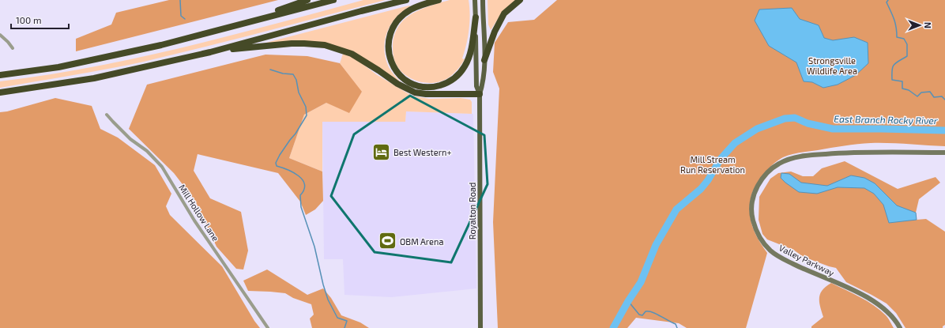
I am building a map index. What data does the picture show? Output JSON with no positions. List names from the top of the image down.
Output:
{
  "streets": {
    "main road": ["Royalton Road"],
    "street": ["Mill Hollow Lane", "Valley Parkway"]
  },
  "water": ["East Branch Rocky River"],
  "parks": ["Strongsville Wildlife Area", "Mill Stream Run Reservation"],
  "places": {
    "hotel": ["Best Western+"],
    "sports": ["OBM Arena"]
  },
  "scale_bar": "100 m",
  "north": "right"
}
